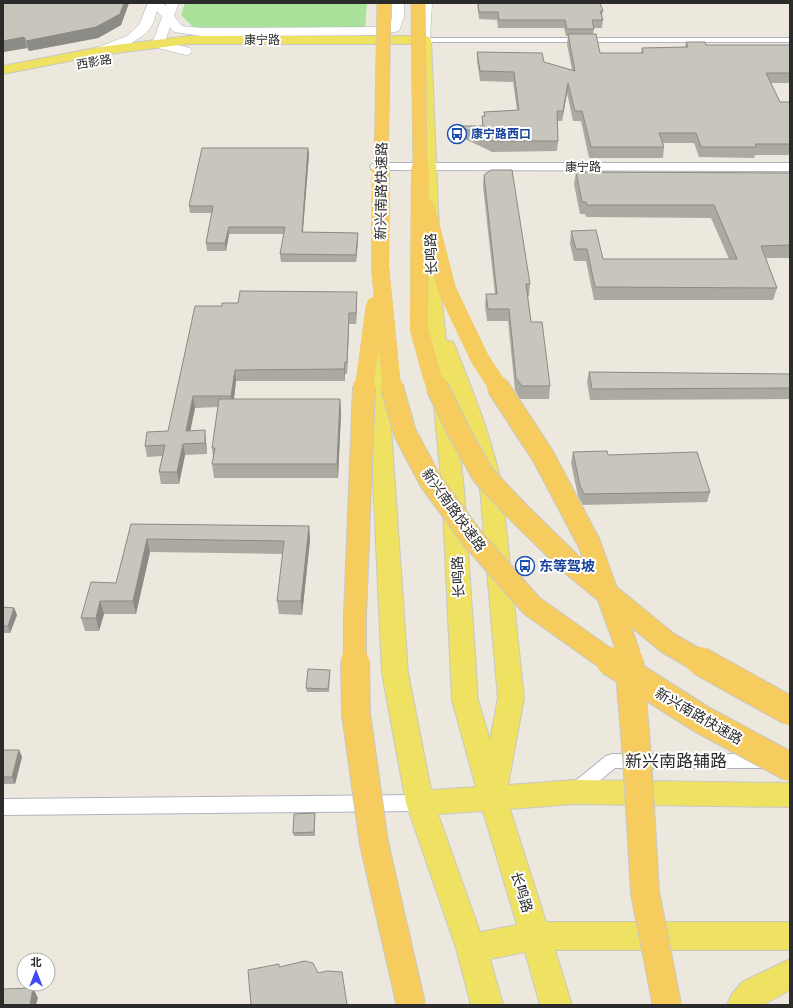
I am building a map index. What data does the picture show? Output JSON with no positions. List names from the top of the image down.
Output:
{
  "streets": {
    "highway": ["新兴南路快速路"],
    "main road": ["康宁路", "西影路", "长鸣路"],
    "street": ["新兴南路辅路"]
  },
  "crossings": [
    ["康宁路", "西影路"],
    ["康宁路", "长鸣路"]
  ],
  "places": {
    "bus stop": ["康宁路西口", "东等驾坡"]
  },
  "north": "top"
}
